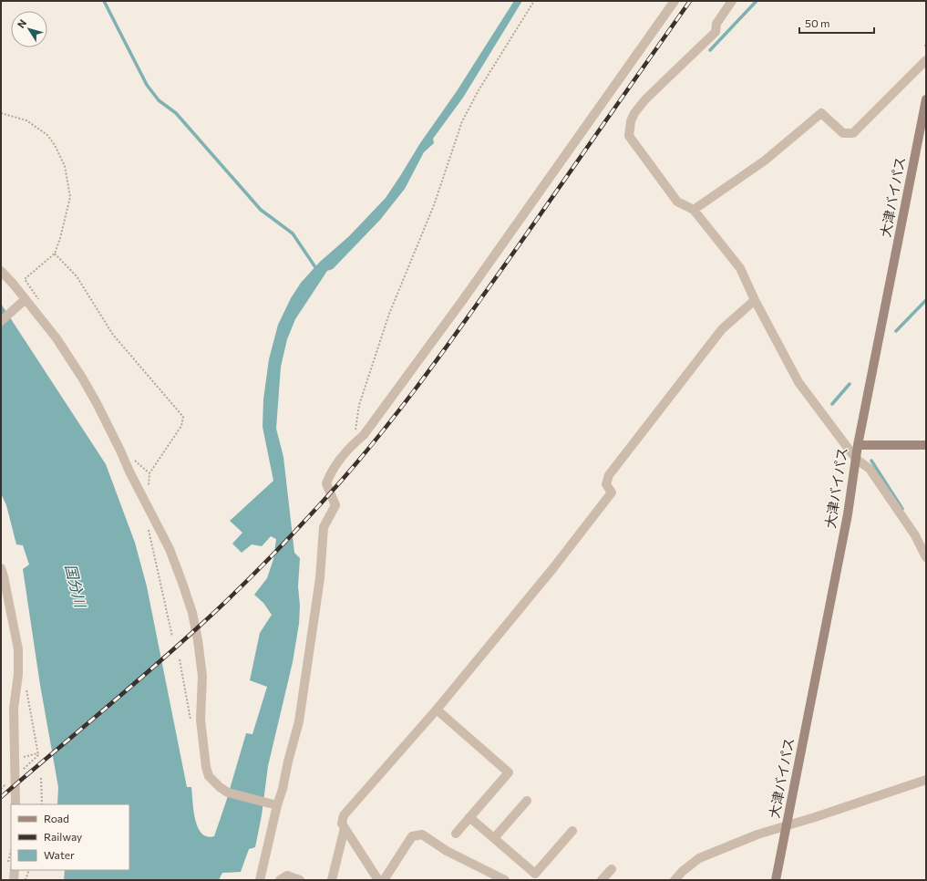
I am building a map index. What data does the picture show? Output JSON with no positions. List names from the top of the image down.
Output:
{
  "streets": {
    "main road": ["大津バイパス"]
  },
  "water": ["国分川"],
  "legend": ["Road", "Railway", "Water"],
  "scale_bar": "50 m",
  "north": "top left"
}
